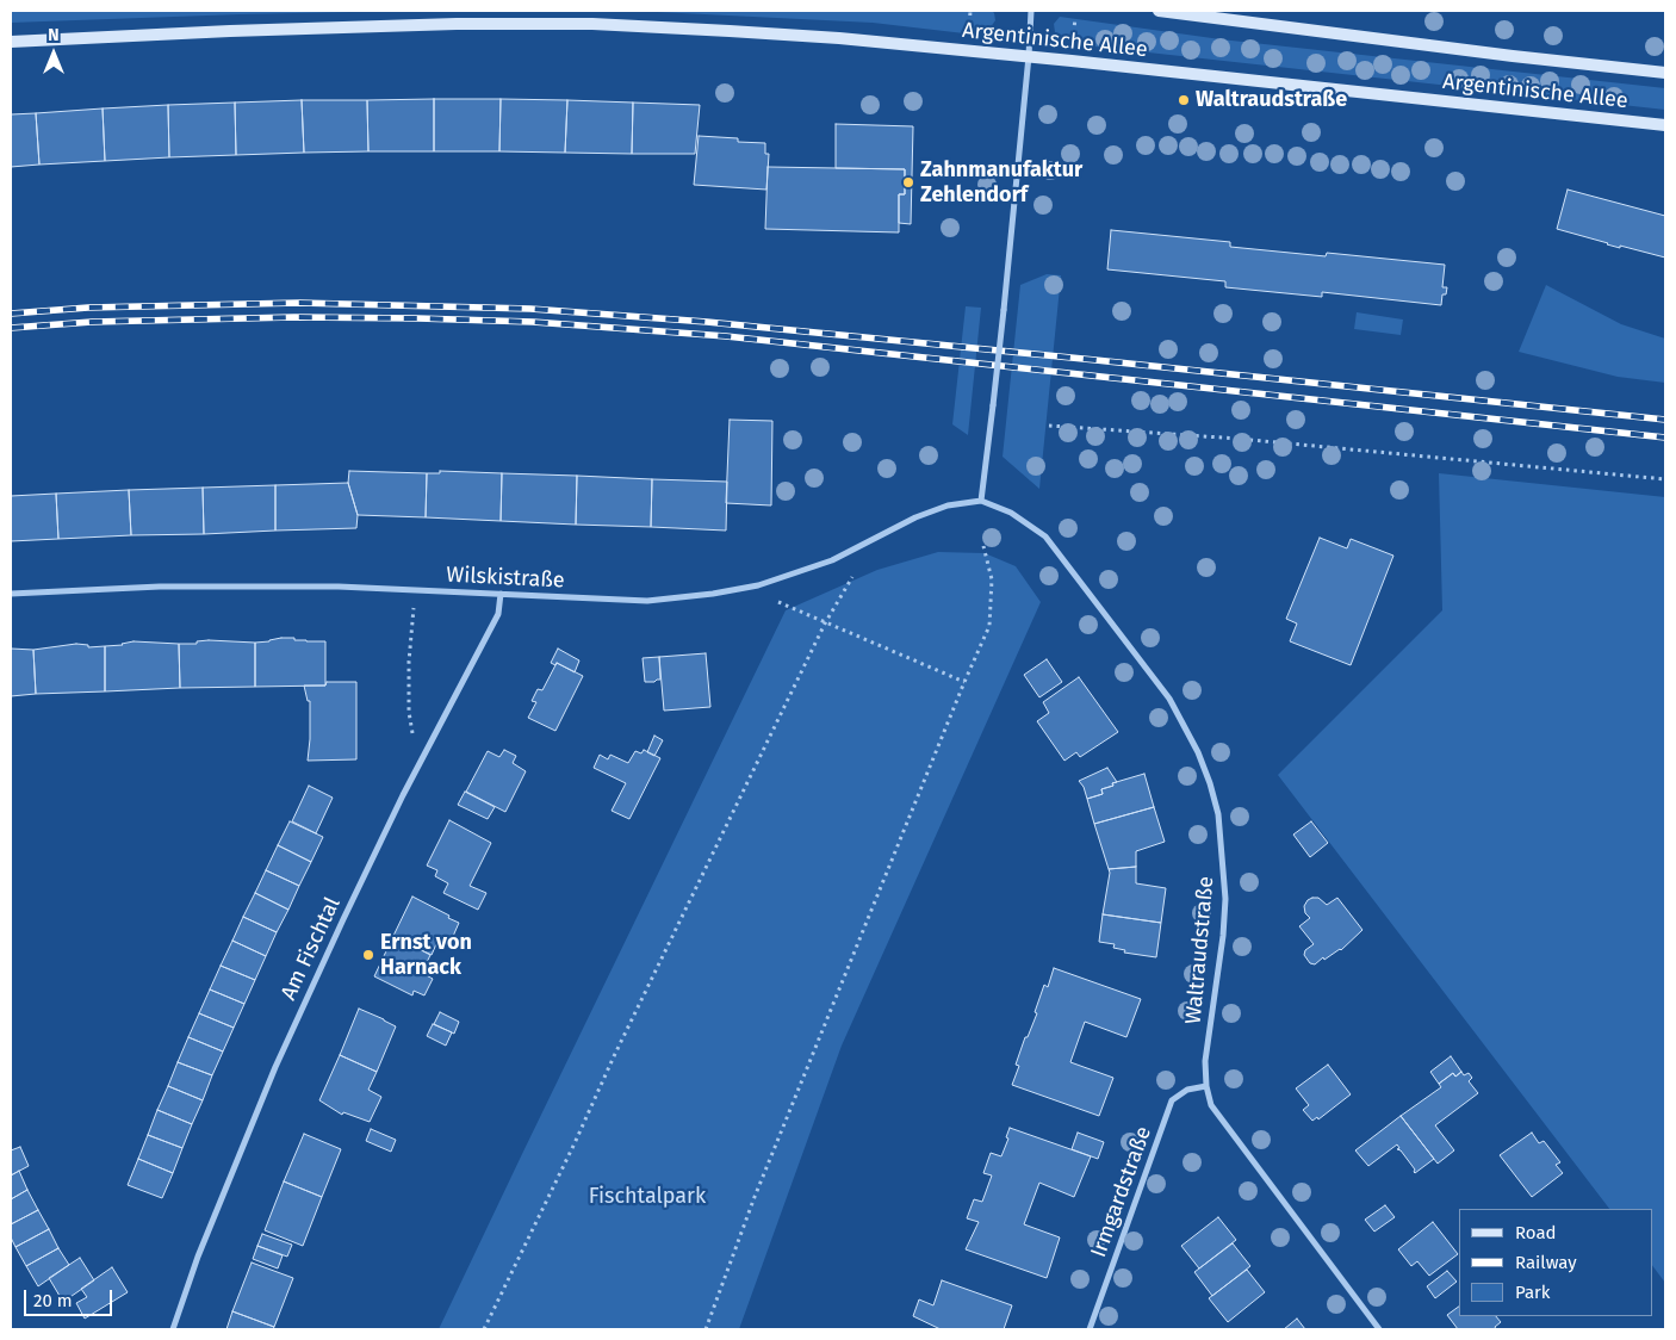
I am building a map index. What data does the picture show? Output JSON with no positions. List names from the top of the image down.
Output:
{
  "streets": {
    "main road": ["Argentinische Allee"],
    "street": [
      "Wilskistraße",
      "Am Fischtal",
      "Waltraudstraße",
      "Irmgardstraße"
    ]
  },
  "crossings": [
    ["Wilskistraße", "Am Fischtal"],
    ["Wilskistraße", "Waltraudstraße"],
    ["Waltraudstraße", "Irmgardstraße"]
  ],
  "parks": ["Fischtalpark"],
  "places": ["Waltraudstraße", "Zahnmanufaktur Zehlendorf", "Ernst von Harnack"],
  "legend": ["Road", "Railway", "Park"],
  "scale_bar": "20 m",
  "north": "top"
}
